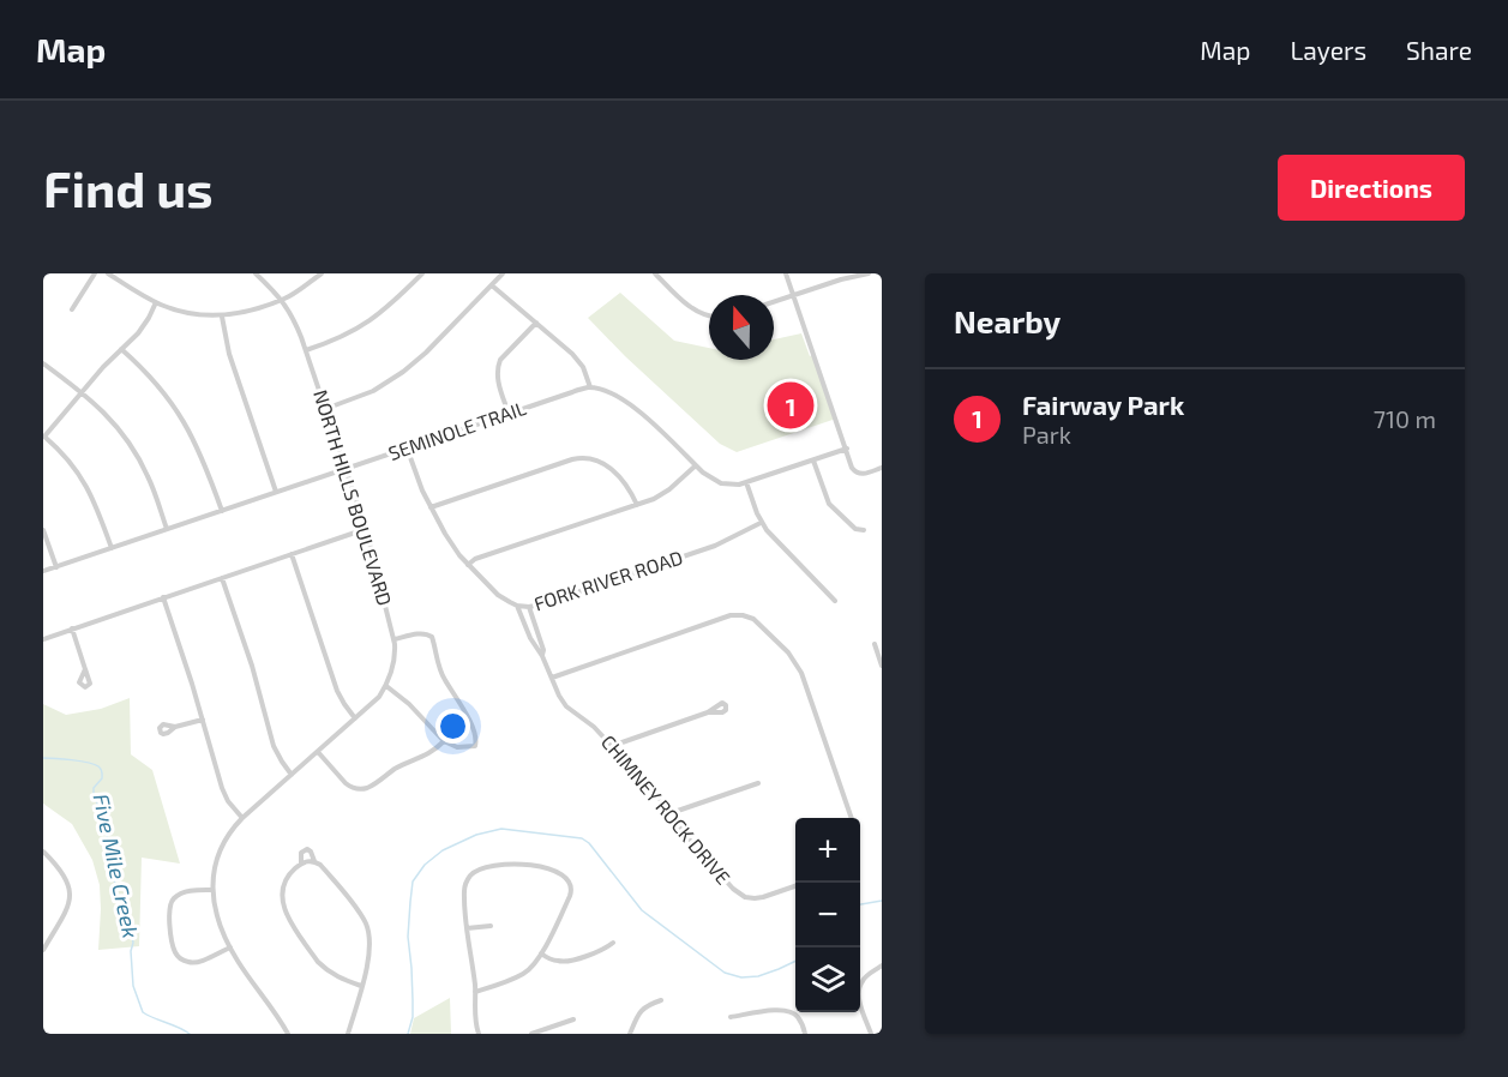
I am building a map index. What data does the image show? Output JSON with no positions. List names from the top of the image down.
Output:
{
  "streets": {
    "street": [
      "SEMINOLE TRAIL",
      "NORTH HILLS BOULEVARD",
      "FORK RIVER ROAD",
      "CHIMNEY ROCK DRIVE"
    ]
  },
  "crossings": [
    ["SEMINOLE TRAIL", "NORTH HILLS BOULEVARD"],
    ["SEMINOLE TRAIL", "FORK RIVER ROAD"],
    ["FORK RIVER ROAD", "CHIMNEY ROCK DRIVE"]
  ],
  "water": ["Five Mile Creek"],
  "north": "top",
  "page": {
    "header": "Map",
    "nav": ["Map", "Layers", "Share"],
    "buttons": "Directions",
    "title": "Find us",
    "heading": "Nearby",
    "list": [
      {
        "mark": "1",
        "name": "Fairway Park",
        "note": "Park",
        "value": "710 m"
      }
    ],
    "pins": "1",
    "map_buttons": ["+", "−"]
  }
}
